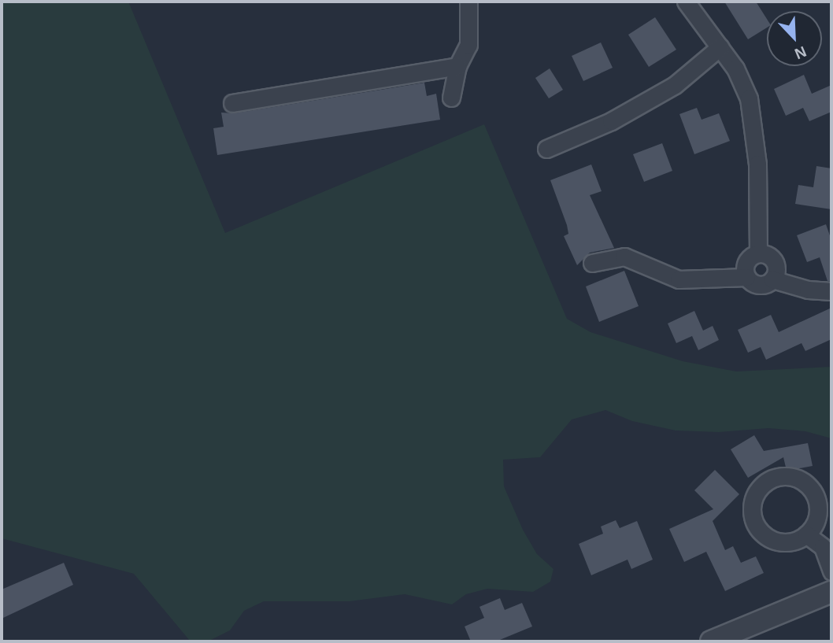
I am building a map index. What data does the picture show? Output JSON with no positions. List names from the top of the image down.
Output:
{
  "north": "bottom right"
}
